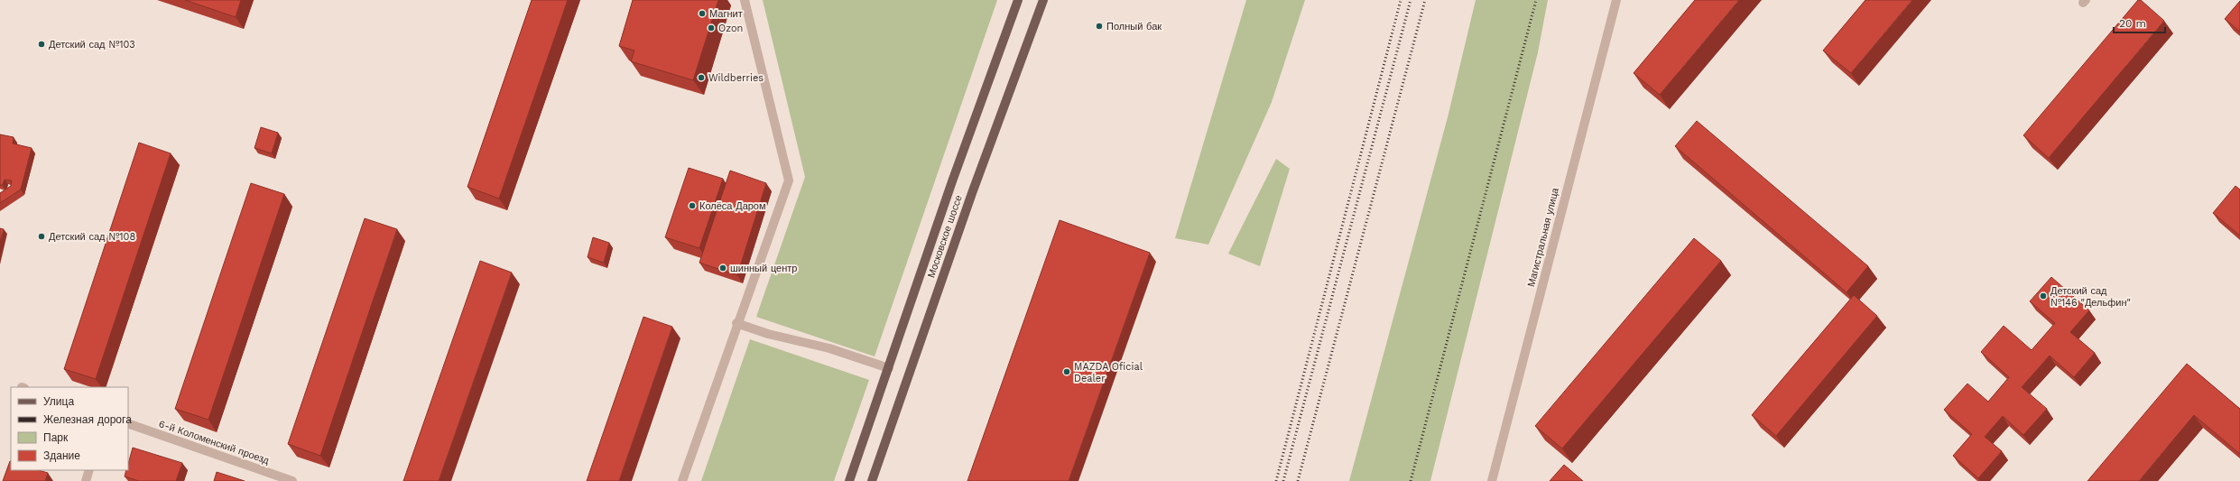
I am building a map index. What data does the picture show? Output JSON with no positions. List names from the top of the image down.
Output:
{
  "streets": {
    "main road": ["Московское шоссе"],
    "street": ["Магистральная улица", "6-й Коломенский проезд"]
  },
  "places": [
    "Магнит",
    "Полный бак",
    "Ozon",
    "Детский сад №103",
    "Wildberries",
    "Колёса Даром",
    "Детский сад №108",
    "шинный центр",
    "Детский сад №146 \"Дельфин\"",
    "MAZDA Oficial Dealer"
  ],
  "legend": [
    "Улица",
    "Железная дорога",
    "Парк",
    "Здание"
  ],
  "scale_bar": "20 m"
}
